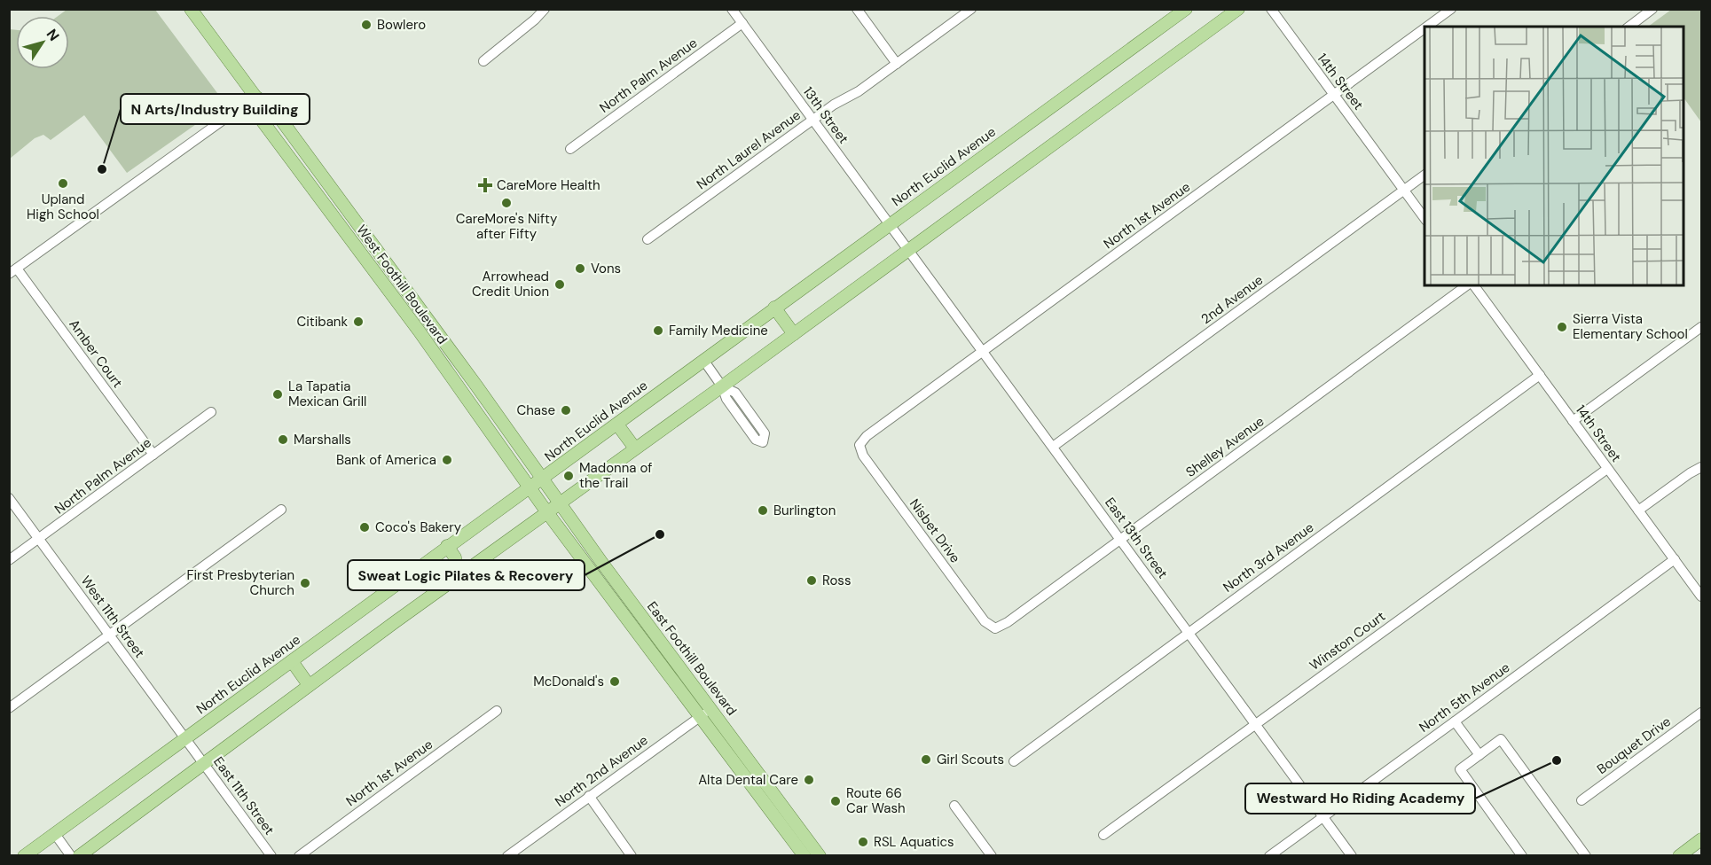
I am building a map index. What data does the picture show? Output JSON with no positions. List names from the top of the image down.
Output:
{
  "streets": {
    "main road": ["North Euclid Avenue", "West Foothill Boulevard", "East Foothill Boulevard"],
    "street": [
      "North Palm Avenue",
      "14th Street",
      "13th Street",
      "North Laurel Avenue",
      "North 1st Avenue",
      "2nd Avenue",
      "Amber Court",
      "Shelley Avenue",
      "Nisbet Drive",
      "East 13th Street",
      "North 3rd Avenue",
      "West 11th Street",
      "Winston Court",
      "North 5th Avenue",
      "Bouquet Drive",
      "North 2nd Avenue",
      "East 11th Street"
    ]
  },
  "crossings": [
    ["North Palm Avenue", "13th Street"],
    ["North Palm Avenue", "Amber Court"],
    ["North Palm Avenue", "West 11th Street"],
    ["14th Street", "North 1st Avenue"],
    ["14th Street", "2nd Avenue"],
    ["14th Street", "North 3rd Avenue"],
    ["14th Street", "Winston Court"],
    ["14th Street", "North 5th Avenue"],
    ["13th Street", "North Laurel Avenue"],
    ["13th Street", "North Euclid Avenue"],
    ["13th Street", "East 13th Street"],
    ["North Euclid Avenue", "West Foothill Boulevard"],
    ["North Euclid Avenue", "West 11th Street"],
    ["North Euclid Avenue", "East Foothill Boulevard"],
    ["North 1st Avenue", "Nisbet Drive"],
    ["North 1st Avenue", "East 13th Street"],
    ["West Foothill Boulevard", "East Foothill Boulevard"],
    ["2nd Avenue", "East 13th Street"],
    ["Shelley Avenue", "Nisbet Drive"],
    ["Shelley Avenue", "East 13th Street"],
    ["East 13th Street", "North 3rd Avenue"],
    ["East 13th Street", "Winston Court"],
    ["East 13th Street", "North 5th Avenue"],
    ["West 11th Street", "East 11th Street"],
    ["East Foothill Boulevard", "North 2nd Avenue"]
  ],
  "places": {
    "other": [
      "Bowlero",
      "N Arts/Industry Building",
      "Upland High School",
      "CareMore's Nifty after Fifty",
      "Vons",
      "Arrowhead Credit Union",
      "Citibank",
      "Sierra Vista Elementary School",
      "Family Medicine",
      "La Tapatia Mexican Grill",
      "Chase",
      "Marshalls",
      "Bank of America",
      "Madonna of the Trail",
      "Burlington",
      "Coco's Bakery",
      "Sweat Logic Pilates & Recovery",
      "Ross",
      "First Presbyterian Church",
      "McDonald's",
      "Girl Scouts",
      "Westward Ho Riding Academy",
      "Alta Dental Care",
      "Route 66 Car Wash",
      "RSL Aquatics"
    ],
    "health": ["CareMore Health"]
  },
  "north": "top right"
}
